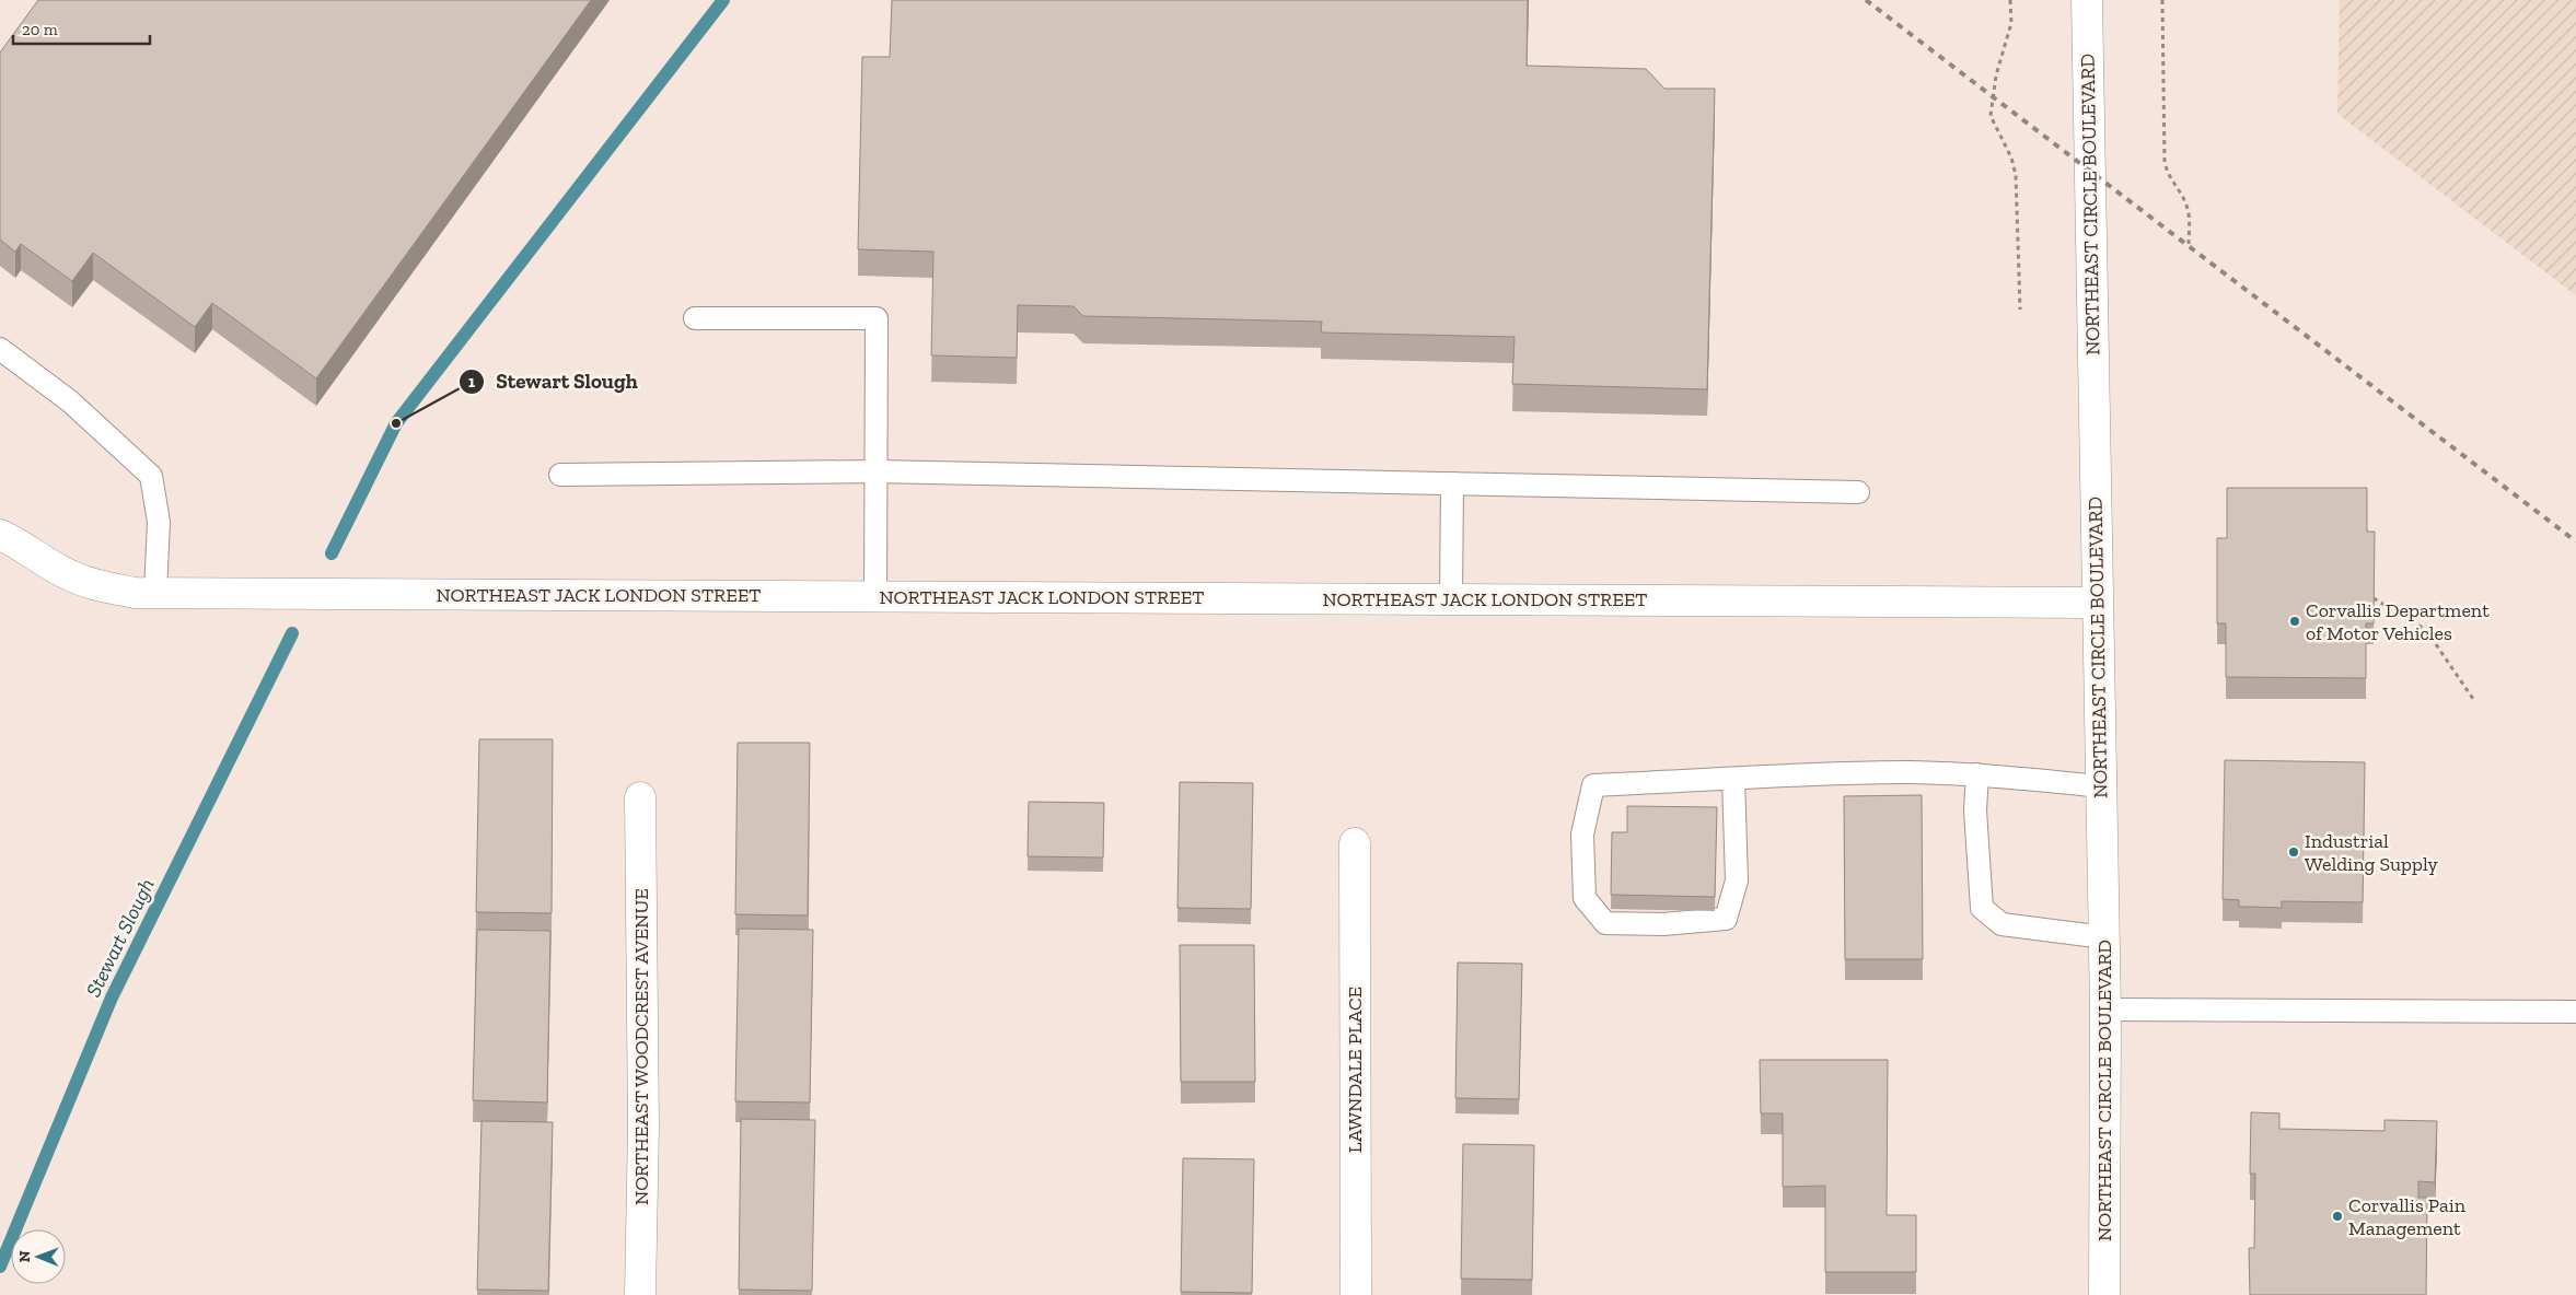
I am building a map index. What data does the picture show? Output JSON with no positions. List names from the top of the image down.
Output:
{
  "streets": {
    "street": [
      "NORTHEAST CIRCLE BOULEVARD",
      "NORTHEAST JACK LONDON STREET",
      "NORTHEAST WOODCREST AVENUE",
      "LAWNDALE PLACE"
    ]
  },
  "crossings": [
    ["NORTHEAST CIRCLE BOULEVARD", "NORTHEAST JACK LONDON STREET"]
  ],
  "water": ["Stewart Slough"],
  "places": [
    "Stewart Slough",
    "Corvallis Department of Motor Vehicles",
    "Industrial Welding Supply",
    "Corvallis Pain Management"
  ],
  "scale_bar": "20 m",
  "north": "left"
}
